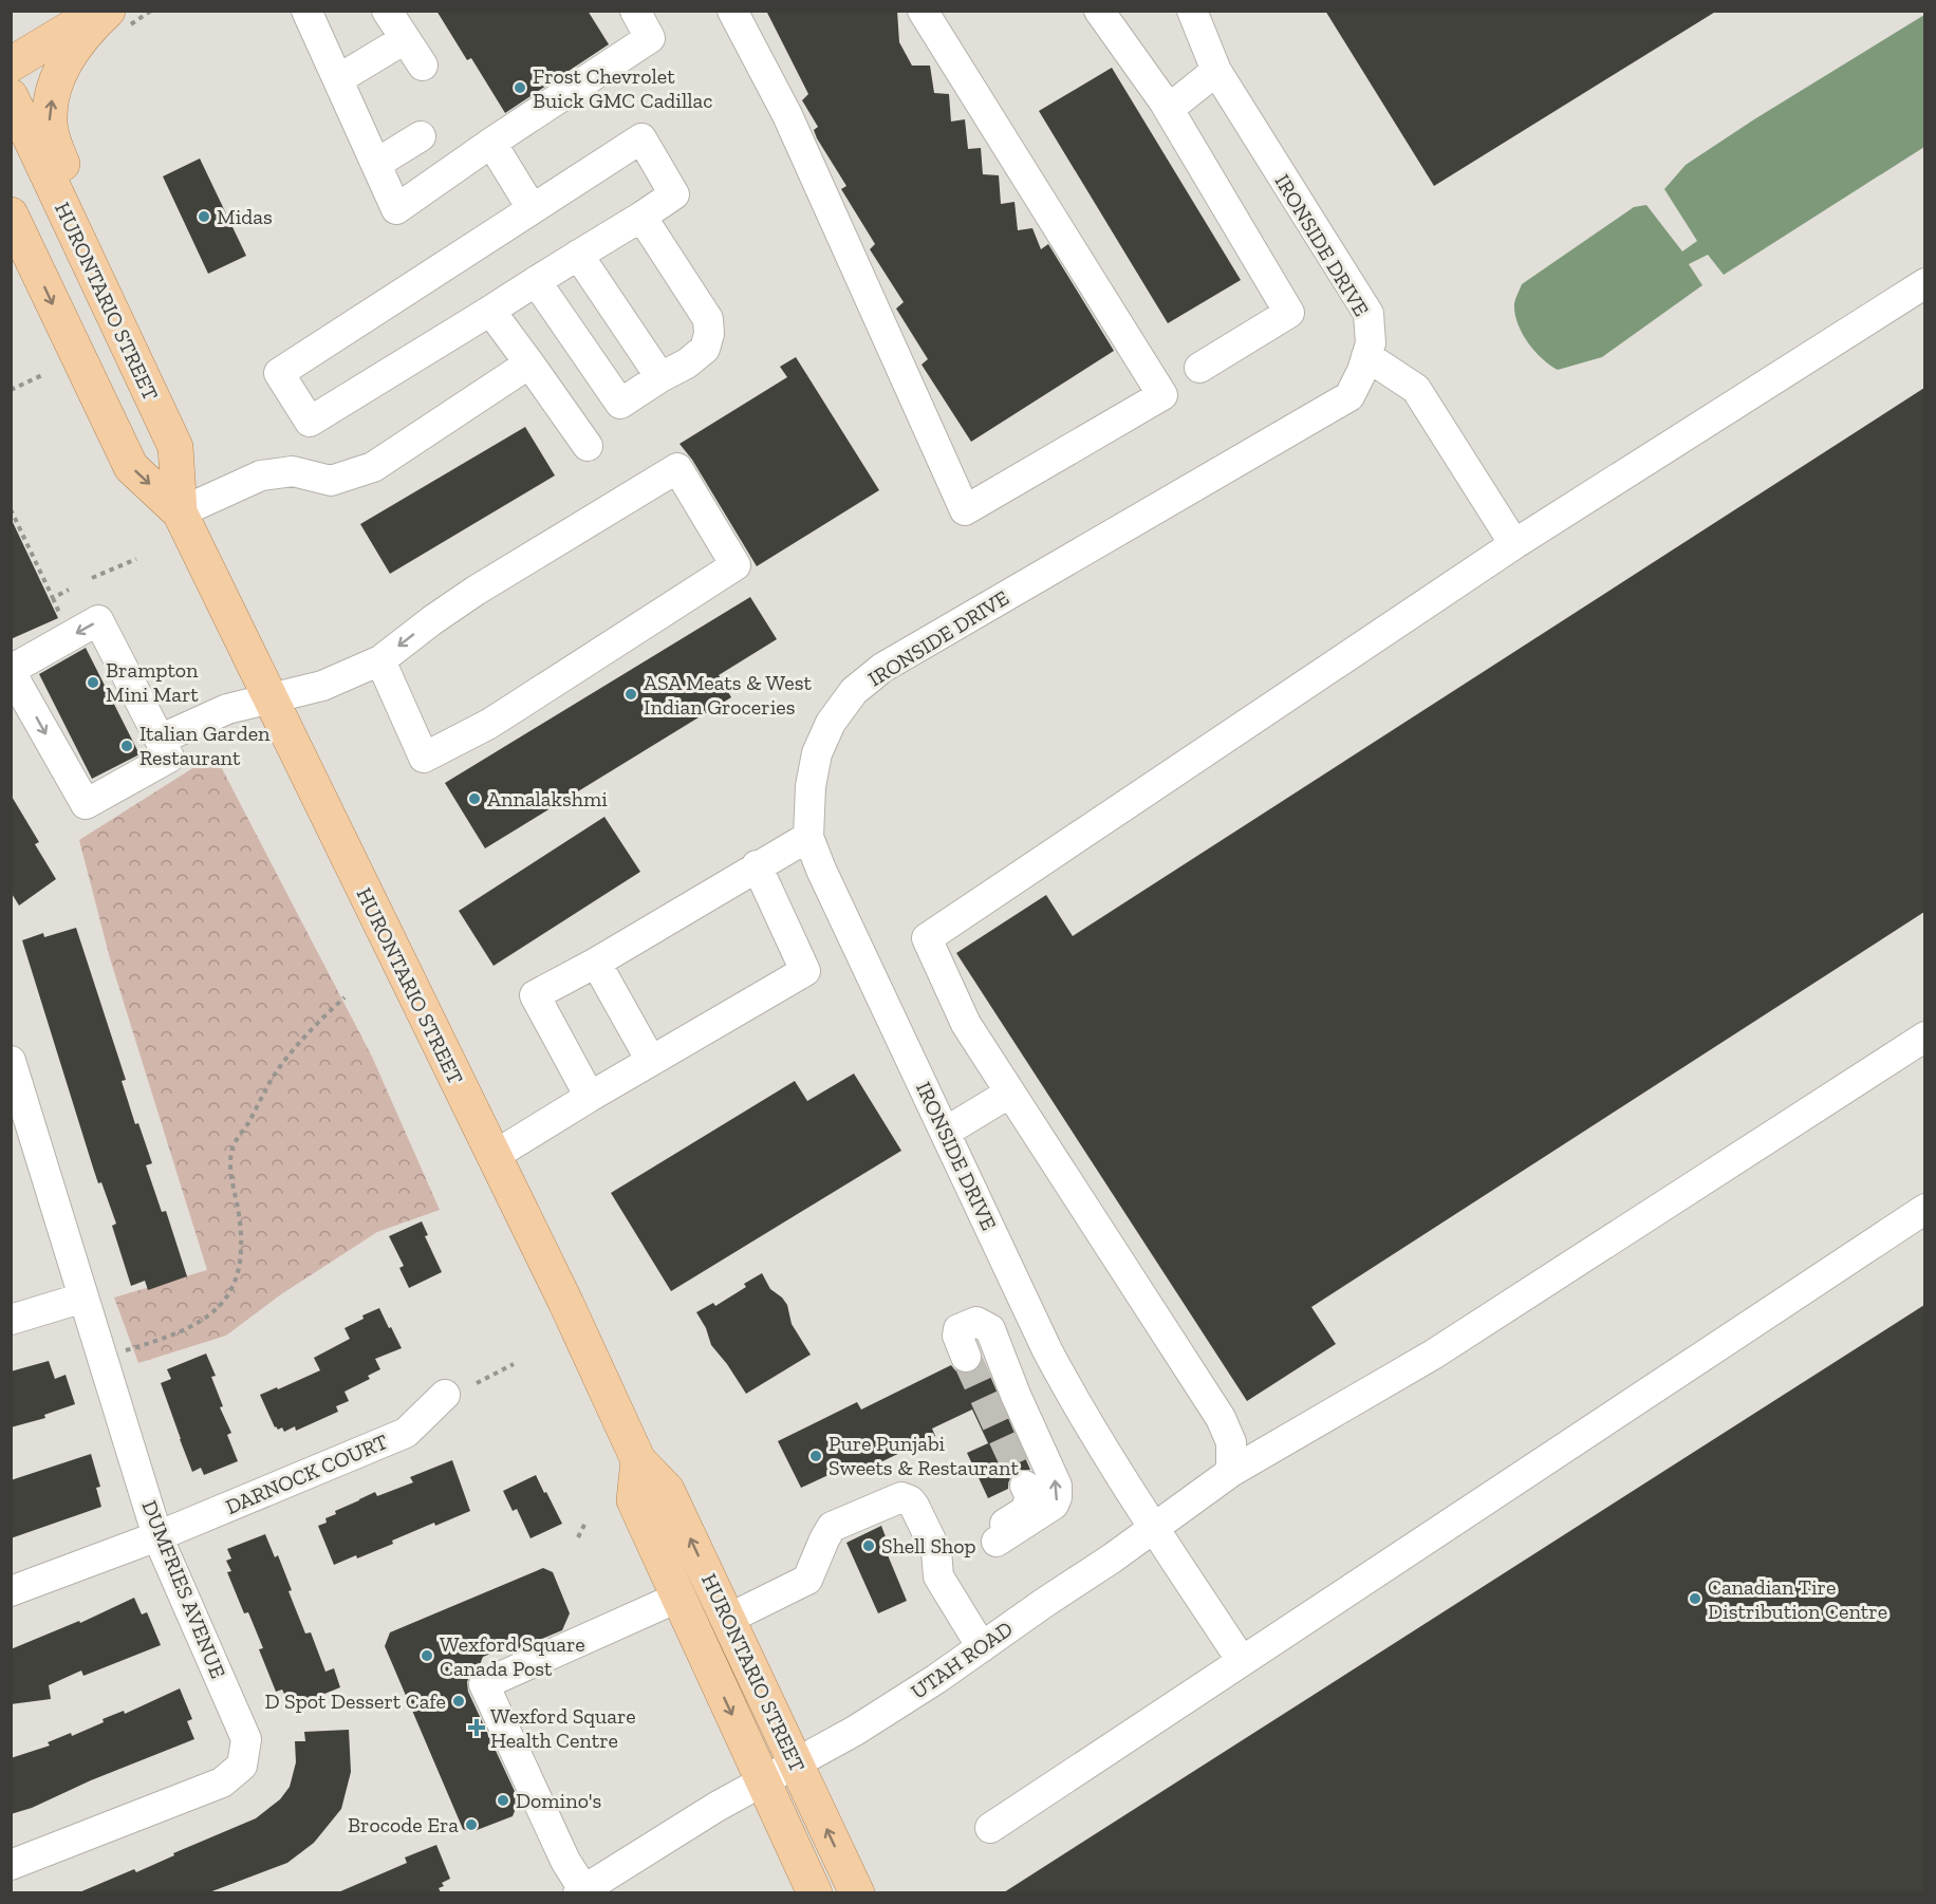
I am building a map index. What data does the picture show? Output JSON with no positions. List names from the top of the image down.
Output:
{
  "streets": {
    "main road": ["HURONTARIO STREET"],
    "street": [
      "IRONSIDE DRIVE",
      "DARNOCK COURT",
      "DUMFRIES AVENUE",
      "UTAH ROAD"
    ]
  },
  "crossings": [
    ["IRONSIDE DRIVE", "UTAH ROAD"],
    ["HURONTARIO STREET", "UTAH ROAD"],
    ["DARNOCK COURT", "DUMFRIES AVENUE"]
  ],
  "places": {
    "other": [
      "Frost Chevrolet Buick GMC Cadillac",
      "Midas",
      "Brampton Mini Mart",
      "ASA Meats & West Indian Groceries",
      "Italian Garden Restaurant",
      "Annalakshmi",
      "Pure Punjabi Sweets & Restaurant",
      "Shell Shop",
      "Canadian Tire Distribution Centre",
      "Wexford Square Canada Post",
      "D Spot Dessert Cafe",
      "Domino's",
      "Brocode Era"
    ],
    "health": ["Wexford Square Health Centre"]
  }
}
